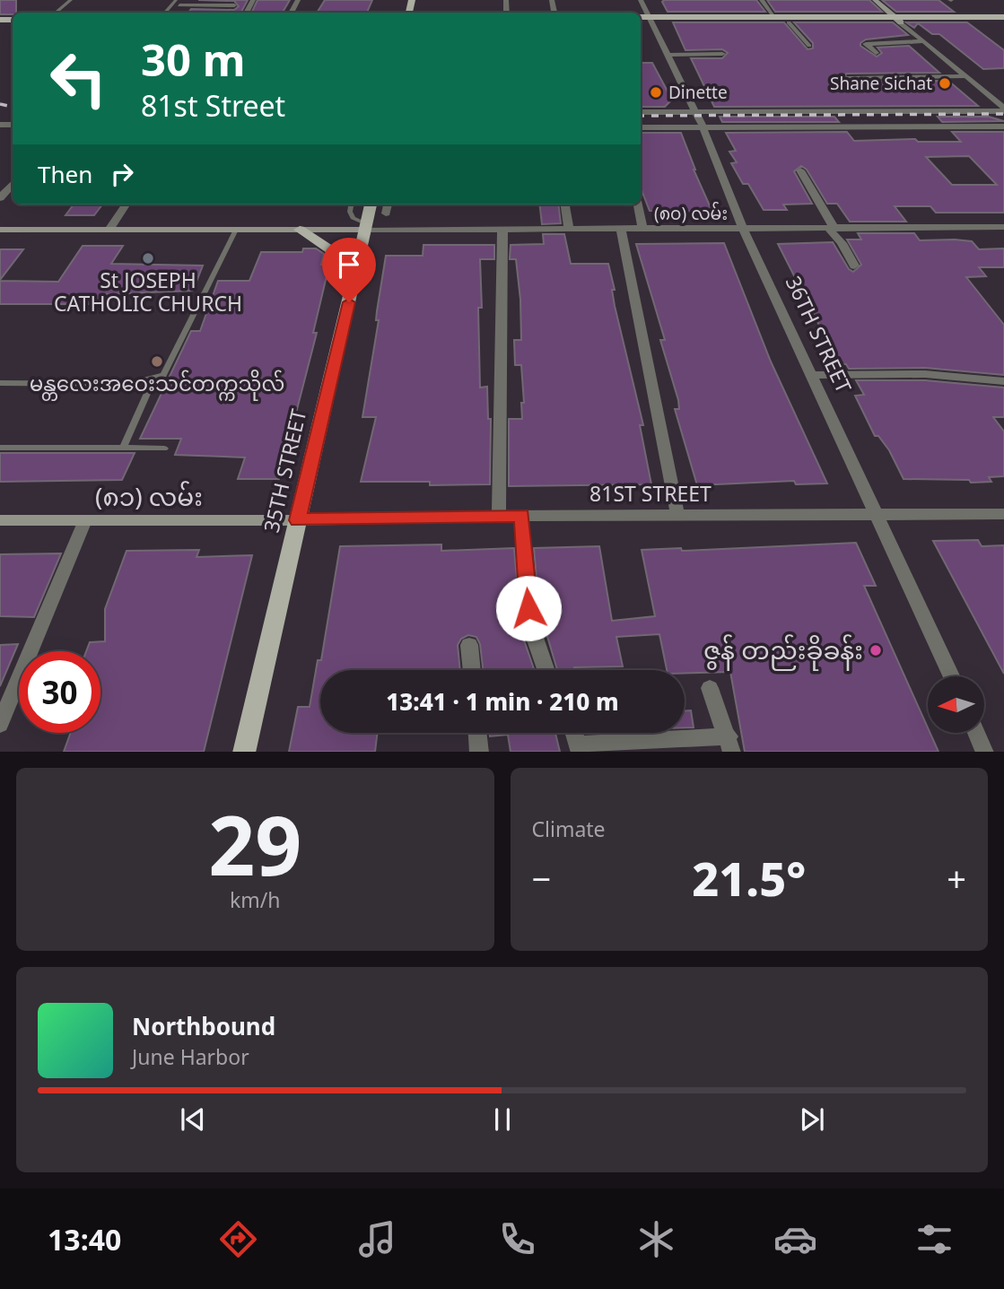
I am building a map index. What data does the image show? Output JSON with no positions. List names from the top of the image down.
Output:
{
  "streets": {
    "main road": ["(၈၀) လမ်း", "35TH STREET", "(၈၁) လမ်း"],
    "street": ["36TH STREET", "81ST STREET"]
  },
  "crossings": [
    ["(၈၀) လမ်း", "36TH STREET"],
    ["(၈၀) လမ်း", "35TH STREET"],
    ["36TH STREET", "81ST STREET"],
    ["35TH STREET", "81ST STREET"],
    ["35TH STREET", "(၈၁) လမ်း"],
    ["81ST STREET", "(၈၁) လမ်း"]
  ],
  "places": [
    "Shane Sichat",
    "Dinette",
    "St JOSEPH CATHOLIC CHURCH",
    "မန္တလေးအဝေးသင်တက္ကသိုလ်",
    "ဇွန် တည်းခိုခန်း"
  ],
  "north": "left",
  "page": {
    "turn": ["30 m", "81st Street"],
    "then": "Then",
    "limit": "30",
    "trip": "13:41 · 1 min · 210 m",
    "tile": [
      ["29", "km/h"],
      "Climate"
    ],
    "heat": ["−", "21.5°", "+"],
    "song": ["Northbound", "June Harbor"],
    "tabs": "13:40"
  }
}
